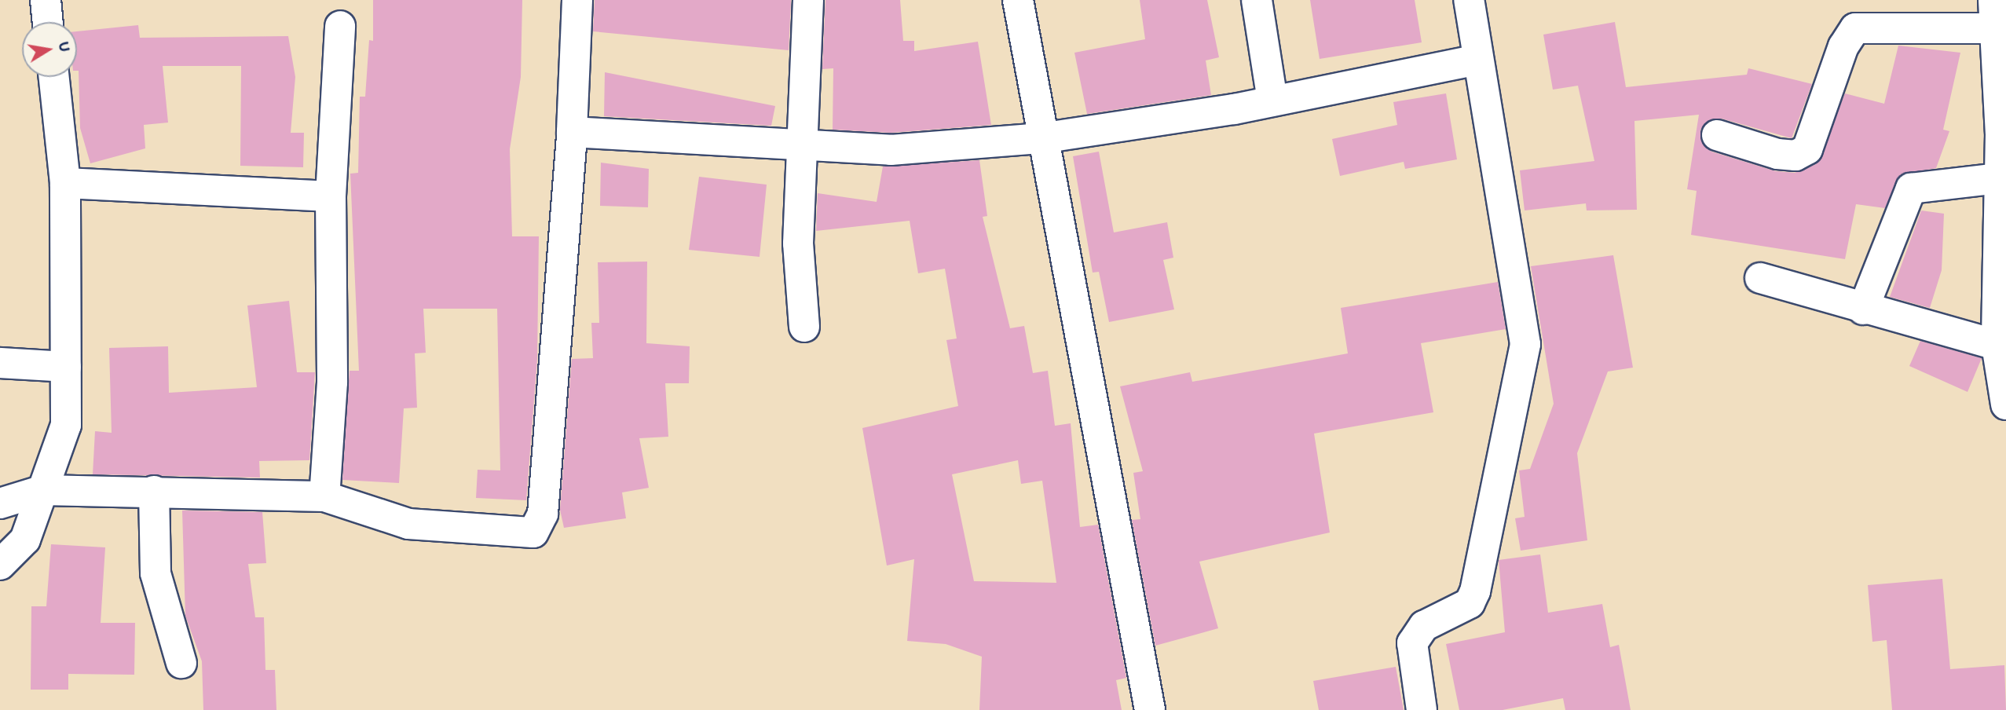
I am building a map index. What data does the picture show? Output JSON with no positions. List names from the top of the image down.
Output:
{
  "north": "right"
}
